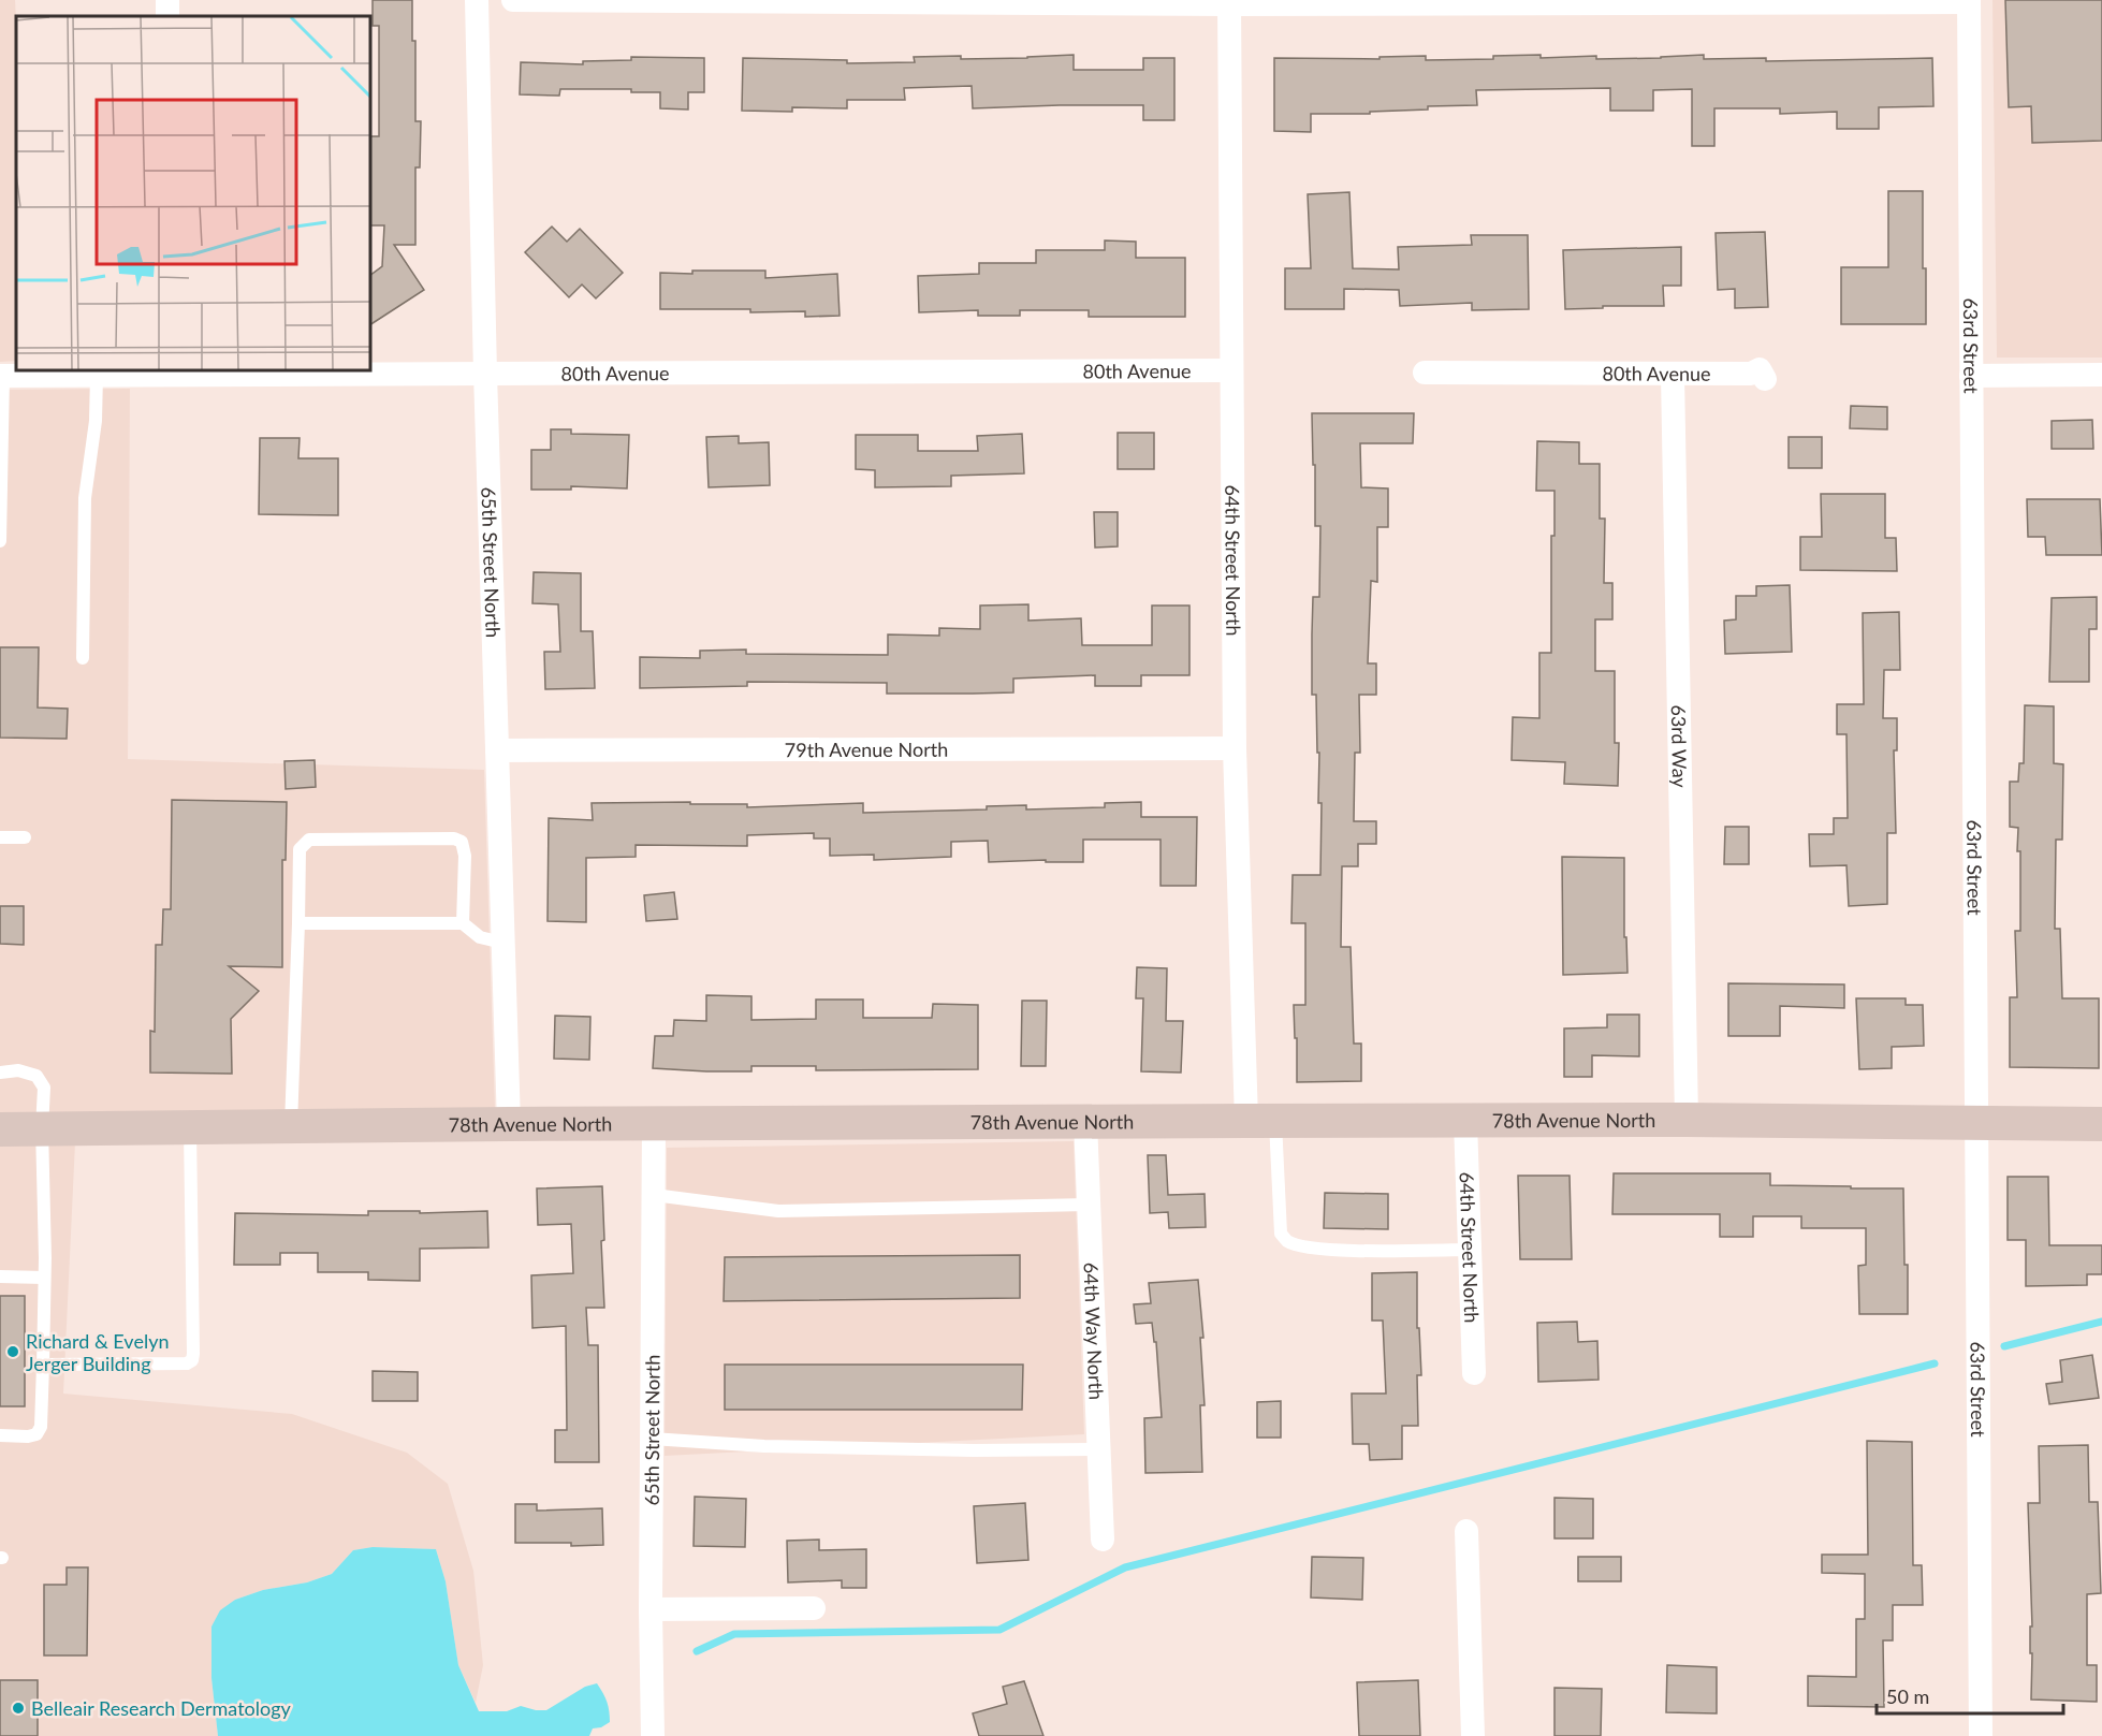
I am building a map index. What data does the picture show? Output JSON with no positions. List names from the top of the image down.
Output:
{
  "streets": {
    "street": [
      "63rd Street",
      "80th Avenue",
      "64th Street North",
      "65th Street North",
      "63rd Way",
      "79th Avenue North",
      "78th Avenue North",
      "64th Way North"
    ]
  },
  "crossings": [
    ["63rd Street", "78th Avenue North"],
    ["80th Avenue", "64th Street North"],
    ["80th Avenue", "65th Street North"],
    ["80th Avenue", "63rd Way"],
    ["64th Street North", "79th Avenue North"],
    ["64th Street North", "78th Avenue North"],
    ["65th Street North", "79th Avenue North"],
    ["65th Street North", "78th Avenue North"],
    ["63rd Way", "78th Avenue North"],
    ["78th Avenue North", "64th Way North"]
  ],
  "places": ["Richard & Evelyn Jerger Building", "Belleair Research Dermatology"],
  "scale_bar": "50 m"
}
